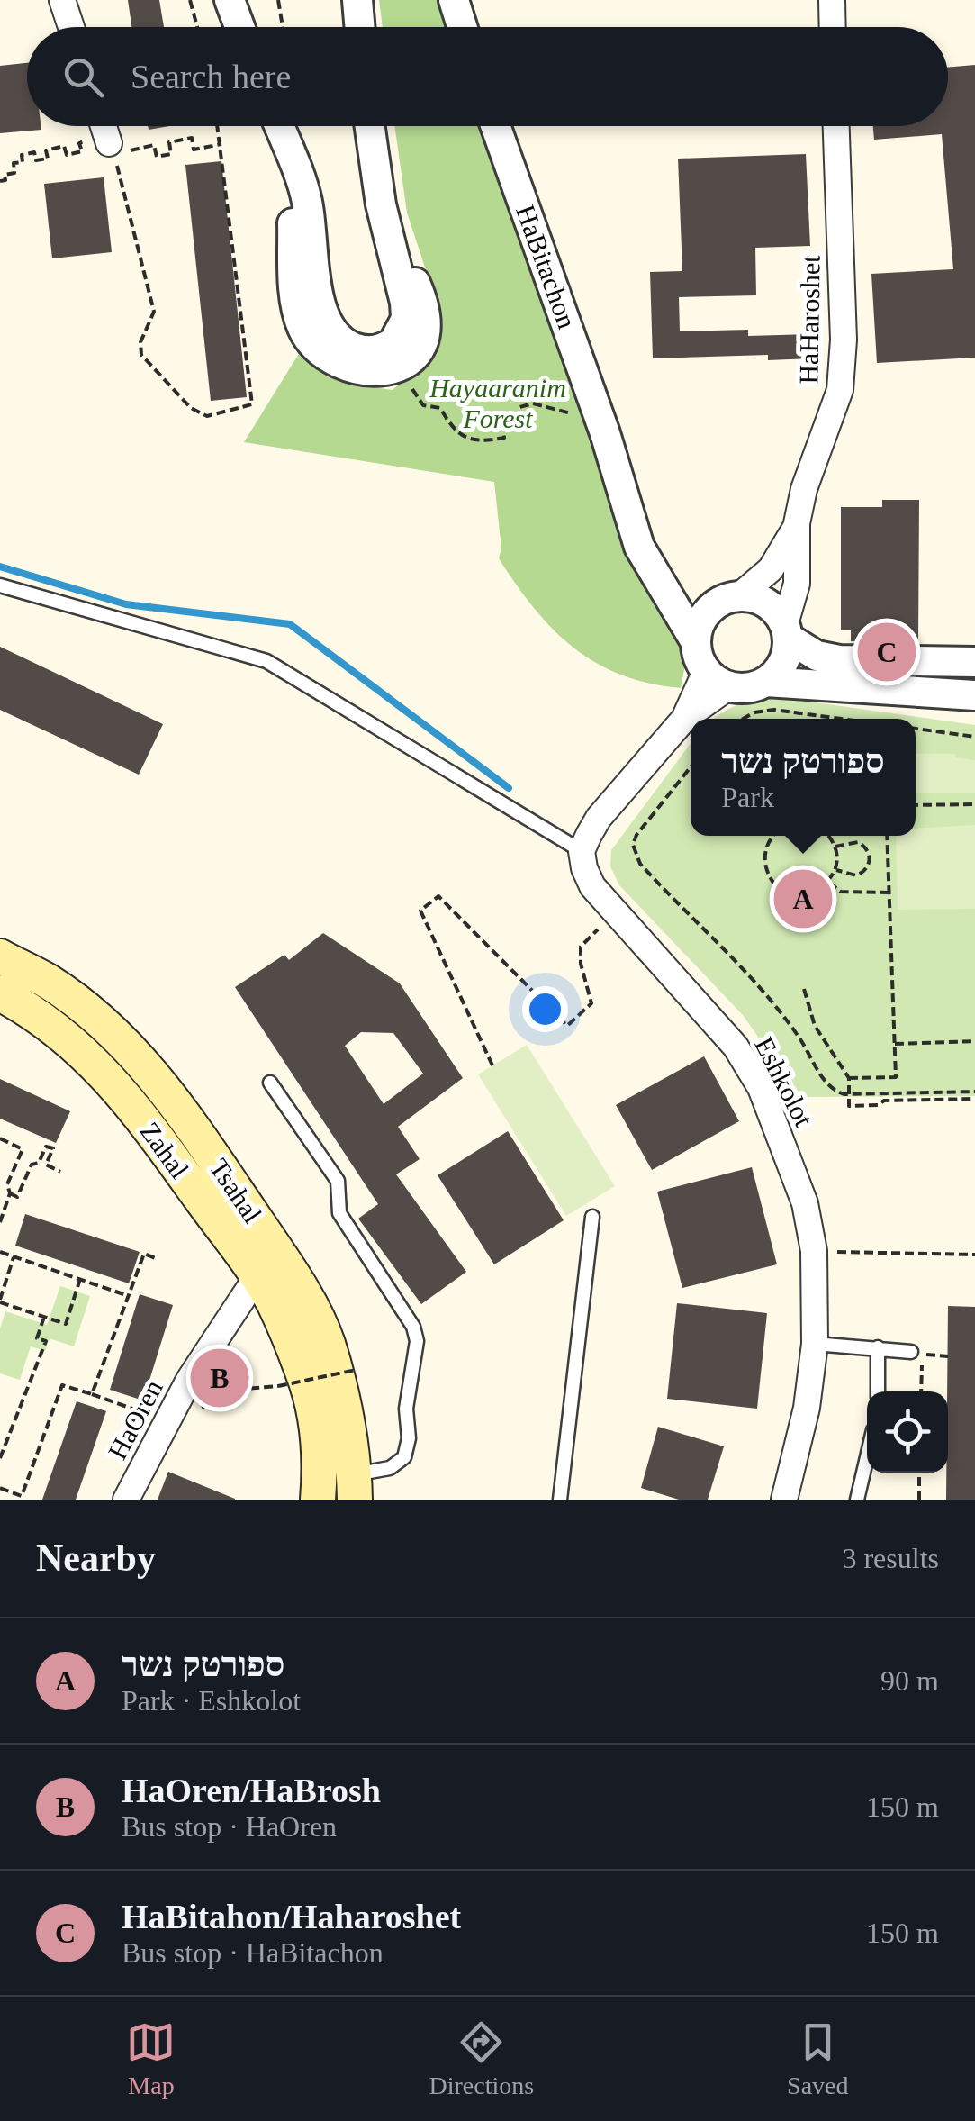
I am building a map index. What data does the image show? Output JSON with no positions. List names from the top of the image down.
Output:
{
  "streets": {
    "main road": ["Zahal", "Tsahal"],
    "street": [
      "HaBitachon",
      "HaHaroshet",
      "Eshkolot",
      "HaOren"
    ]
  },
  "crossings": [
    ["HaBitachon", "HaHaroshet"],
    ["Zahal", "HaOren"]
  ],
  "parks": ["Hayaaranim Forest"],
  "page": {
    "search": "Search here",
    "pins": ["C", "A", "B"],
    "popup": ["ספורטק נשר", "Park"],
    "heading": ["Nearby", "3 results"],
    "list": [
      {
        "mark": "A",
        "name": "ספורטק נשר",
        "note": "Park · Eshkolot",
        "value": "90 m"
      },
      {
        "mark": "B",
        "name": "HaOren/HaBrosh",
        "note": "Bus stop · HaOren",
        "value": "150 m"
      },
      {
        "mark": "C",
        "name": "HaBitahon/Haharoshet",
        "note": "Bus stop · HaBitachon",
        "value": "150 m"
      }
    ],
    "nav": ["Map", "Directions", "Saved"]
  }
}
